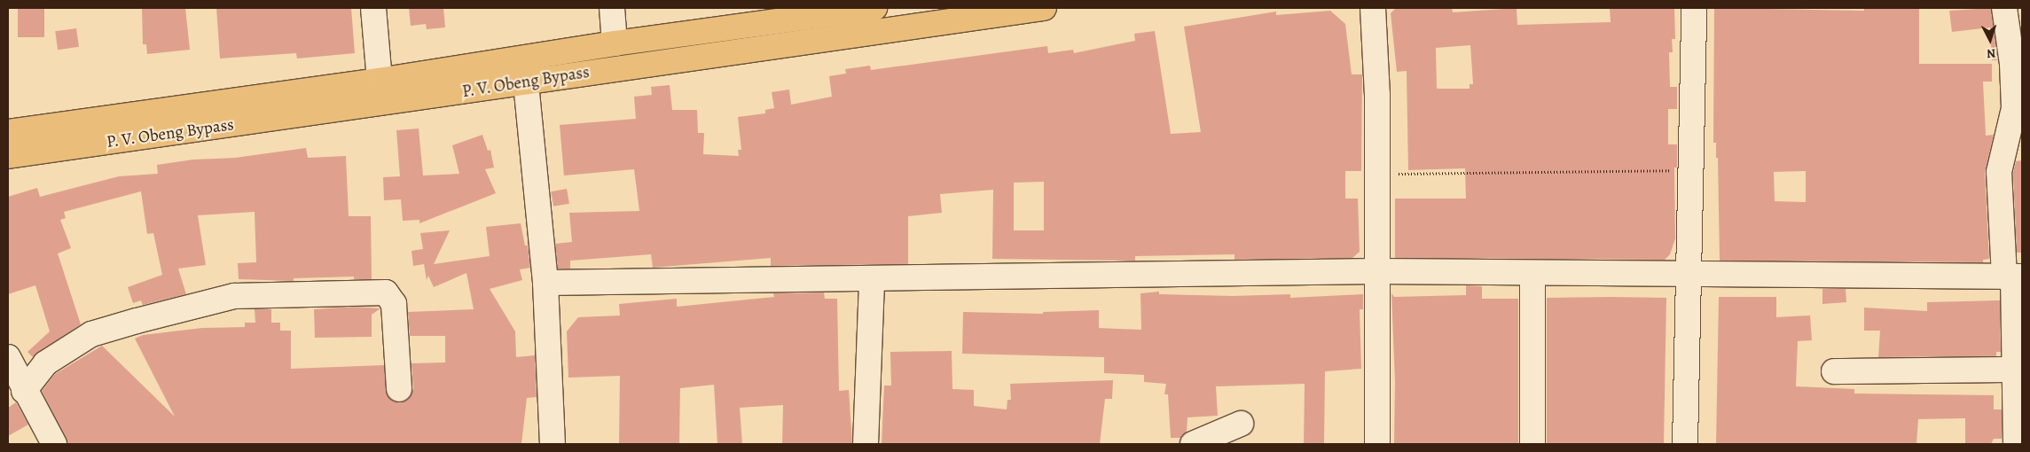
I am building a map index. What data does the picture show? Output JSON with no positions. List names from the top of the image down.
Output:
{
  "streets": {
    "highway": ["P. V. Obeng Bypass"]
  },
  "north": "bottom"
}
